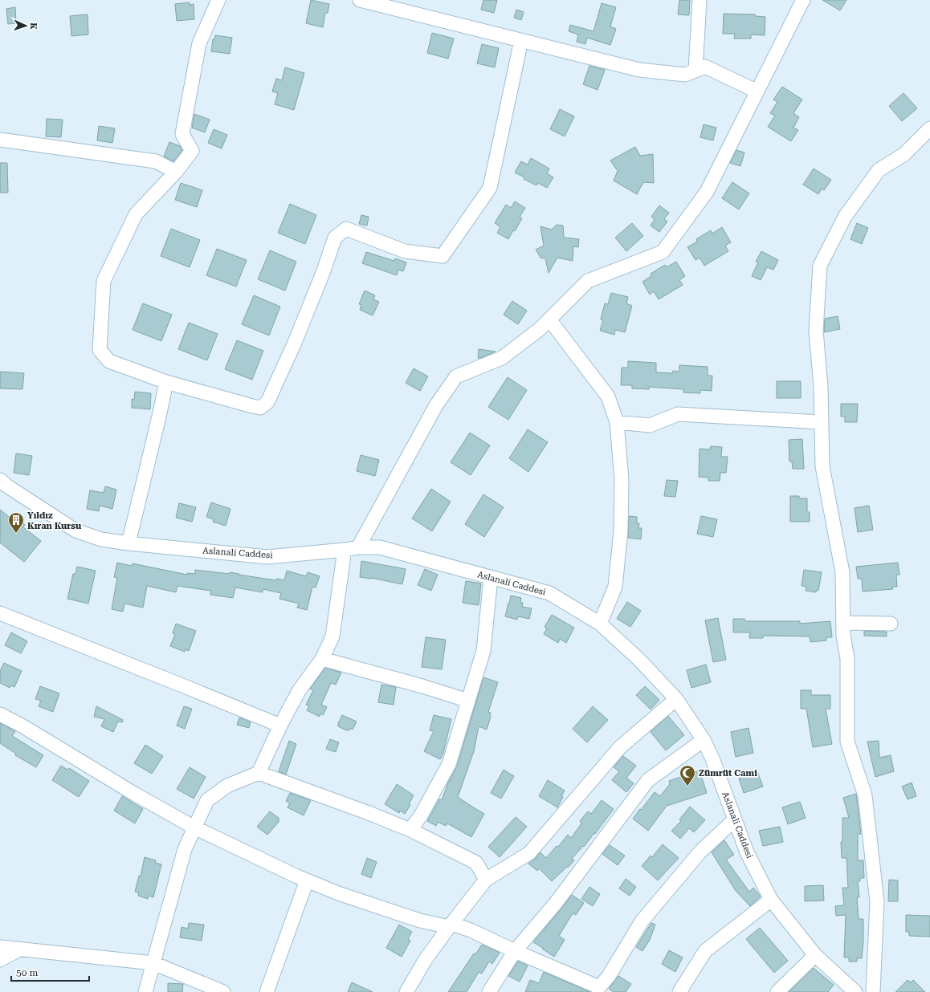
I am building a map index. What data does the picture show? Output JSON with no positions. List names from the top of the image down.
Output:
{
  "streets": {
    "street": ["Aslanali Caddesi"]
  },
  "places": {
    "building": ["Yıldız Kıran Kursu"],
    "mosque": ["Zümrüt Cami"]
  },
  "scale_bar": "50 m",
  "north": "right"
}
